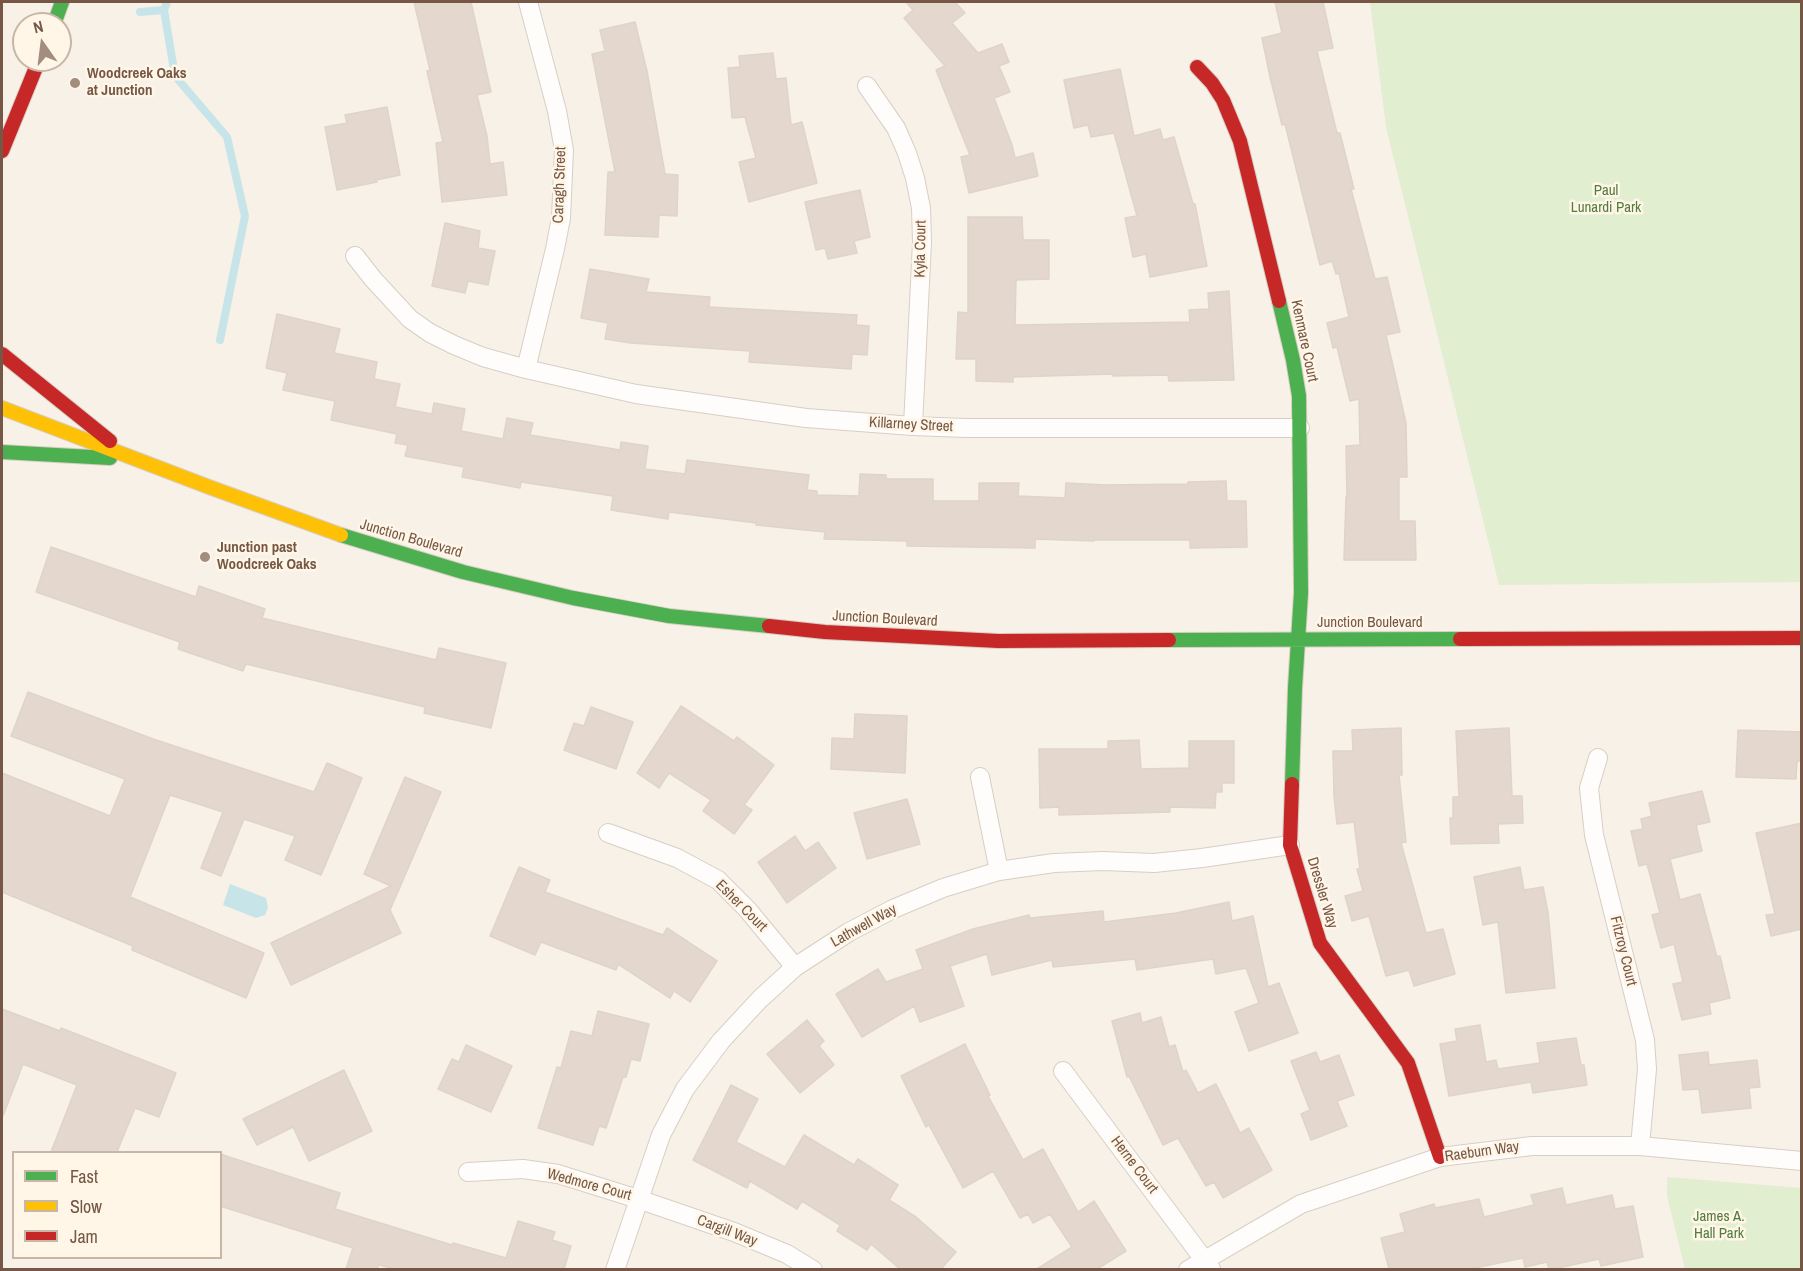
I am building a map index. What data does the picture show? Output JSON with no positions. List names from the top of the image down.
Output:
{
  "streets": {
    "main road": ["Kenmare Court", "Junction Boulevard", "Dressler Way"],
    "street": [
      "Caragh Street",
      "Kyla Court",
      "Killarney Street",
      "Esher Court",
      "Lathwell Way",
      "Fitzroy Court",
      "Raeburn Way",
      "Herne Court",
      "Wedmore Court",
      "Cargill Way"
    ]
  },
  "crossings": [
    ["Caragh Street", "Killarney Street"],
    ["Kyla Court", "Killarney Street"],
    ["Kenmare Court", "Killarney Street"],
    ["Kenmare Court", "Junction Boulevard"],
    ["Kenmare Court", "Dressler Way"],
    ["Junction Boulevard", "Dressler Way"],
    ["Dressler Way", "Lathwell Way"],
    ["Dressler Way", "Raeburn Way"],
    ["Esher Court", "Lathwell Way"],
    ["Lathwell Way", "Wedmore Court"],
    ["Lathwell Way", "Cargill Way"],
    ["Fitzroy Court", "Raeburn Way"],
    ["Raeburn Way", "Herne Court"],
    ["Wedmore Court", "Cargill Way"]
  ],
  "parks": ["Paul Lunardi Park", "James A. Hall Park"],
  "places": ["Woodcreek Oaks at Junction", "Junction past Woodcreek Oaks"],
  "legend": ["Fast", "Slow", "Jam"],
  "north": "top"
}
